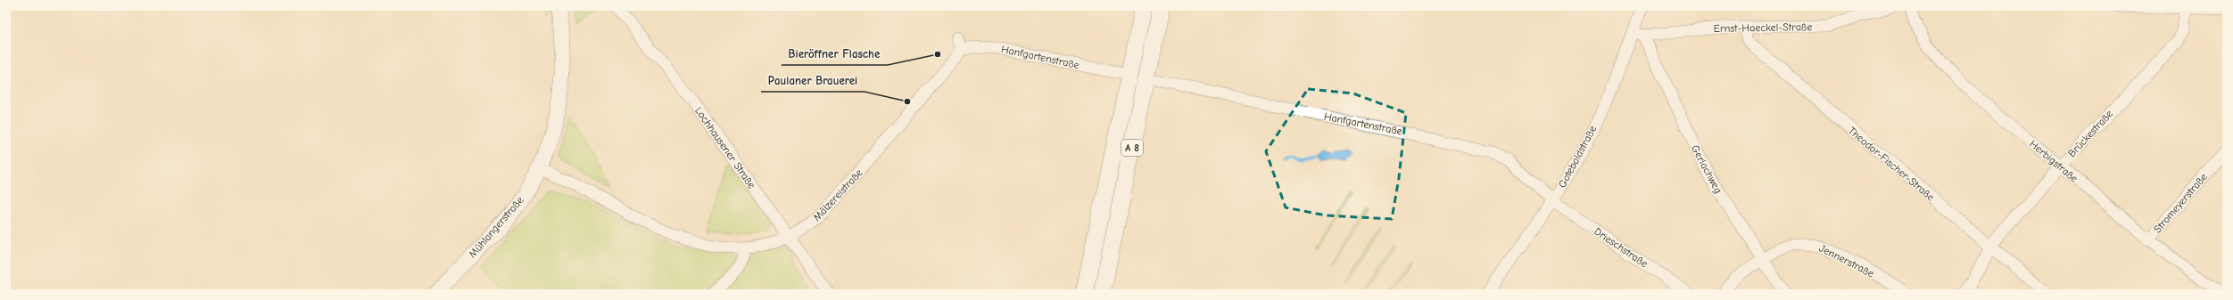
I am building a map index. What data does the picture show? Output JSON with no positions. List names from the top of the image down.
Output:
{
  "streets": {
    "highway": ["A 8"],
    "main road": ["Mühlangerstraße"],
    "street": [
      "Ernst-Haeckel-Straße",
      "Hanfgartenstraße",
      "Brückestraße",
      "Lochhausener Straße",
      "Goteboldstraße",
      "Herbigstraße",
      "Theodor-Fischer-Straße",
      "Gerlachweg",
      "Mälzereistraße",
      "Stromeyerstraße",
      "Drieschstraße",
      "Jennerstraße"
    ]
  },
  "crossings": [
    ["Ernst-Haeckel-Straße", "Theodor-Fischer-Straße"],
    ["Ernst-Haeckel-Straße", "Gerlachweg"],
    ["Hanfgartenstraße", "Goteboldstraße"],
    ["Hanfgartenstraße", "Mälzereistraße"],
    ["Hanfgartenstraße", "Drieschstraße"],
    ["Brückestraße", "Herbigstraße"],
    ["Brückestraße", "Theodor-Fischer-Straße"],
    ["Lochhausener Straße", "Mälzereistraße"],
    ["Goteboldstraße", "Drieschstraße"],
    ["Herbigstraße", "Stromeyerstraße"],
    ["Gerlachweg", "Jennerstraße"],
    ["Mälzereistraße", "Mühlangerstraße"]
  ],
  "places": ["Bieröffner Flasche", "Paulaner Brauerei"]
}
